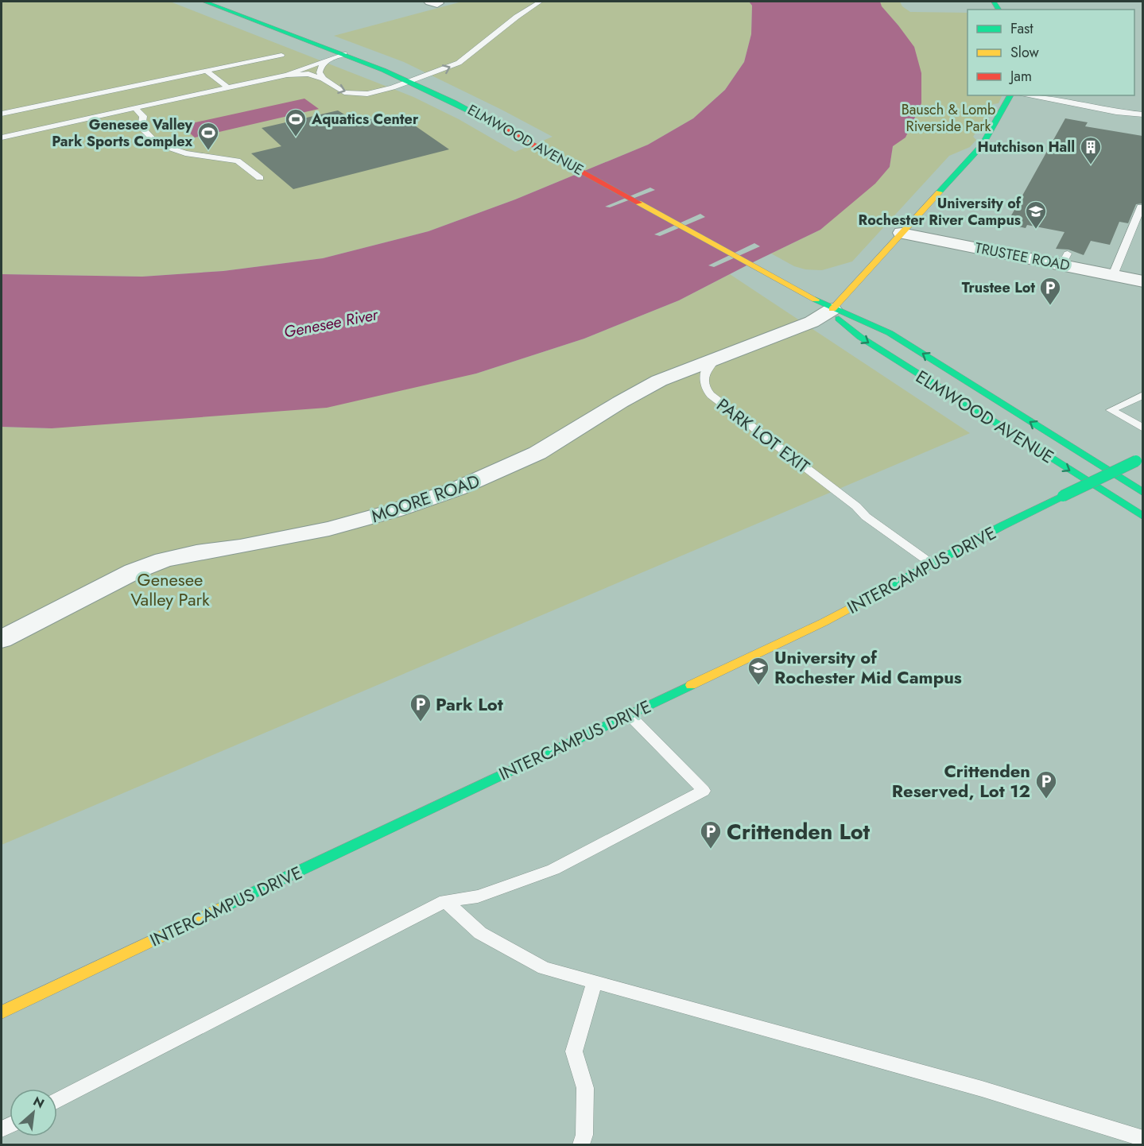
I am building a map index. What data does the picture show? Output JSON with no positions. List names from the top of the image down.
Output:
{
  "streets": {
    "main road": ["ELMWOOD AVENUE", "INTERCAMPUS DRIVE"],
    "street": ["TRUSTEE ROAD", "MOORE ROAD"],
    "lane": ["PARK LOT EXIT"]
  },
  "crossings": [
    ["ELMWOOD AVENUE", "MOORE ROAD"],
    ["PARK LOT EXIT", "MOORE ROAD"],
    ["PARK LOT EXIT", "INTERCAMPUS DRIVE"]
  ],
  "water": ["Genesee River"],
  "parks": ["Bausch & Lomb Riverside Park", "Genesee Valley Park"],
  "places": {
    "sports": ["Aquatics Center", "Genesee Valley Park Sports Complex"],
    "building": ["Hutchison Hall"],
    "school or university": ["University of Rochester River Campus", "University of Rochester Mid Campus"],
    "parking": [
      "Trustee Lot",
      "Park Lot",
      "Crittenden Reserved, Lot 12",
      "Crittenden Lot"
    ]
  },
  "legend": ["Fast", "Slow", "Jam"],
  "north": "top right"
}
